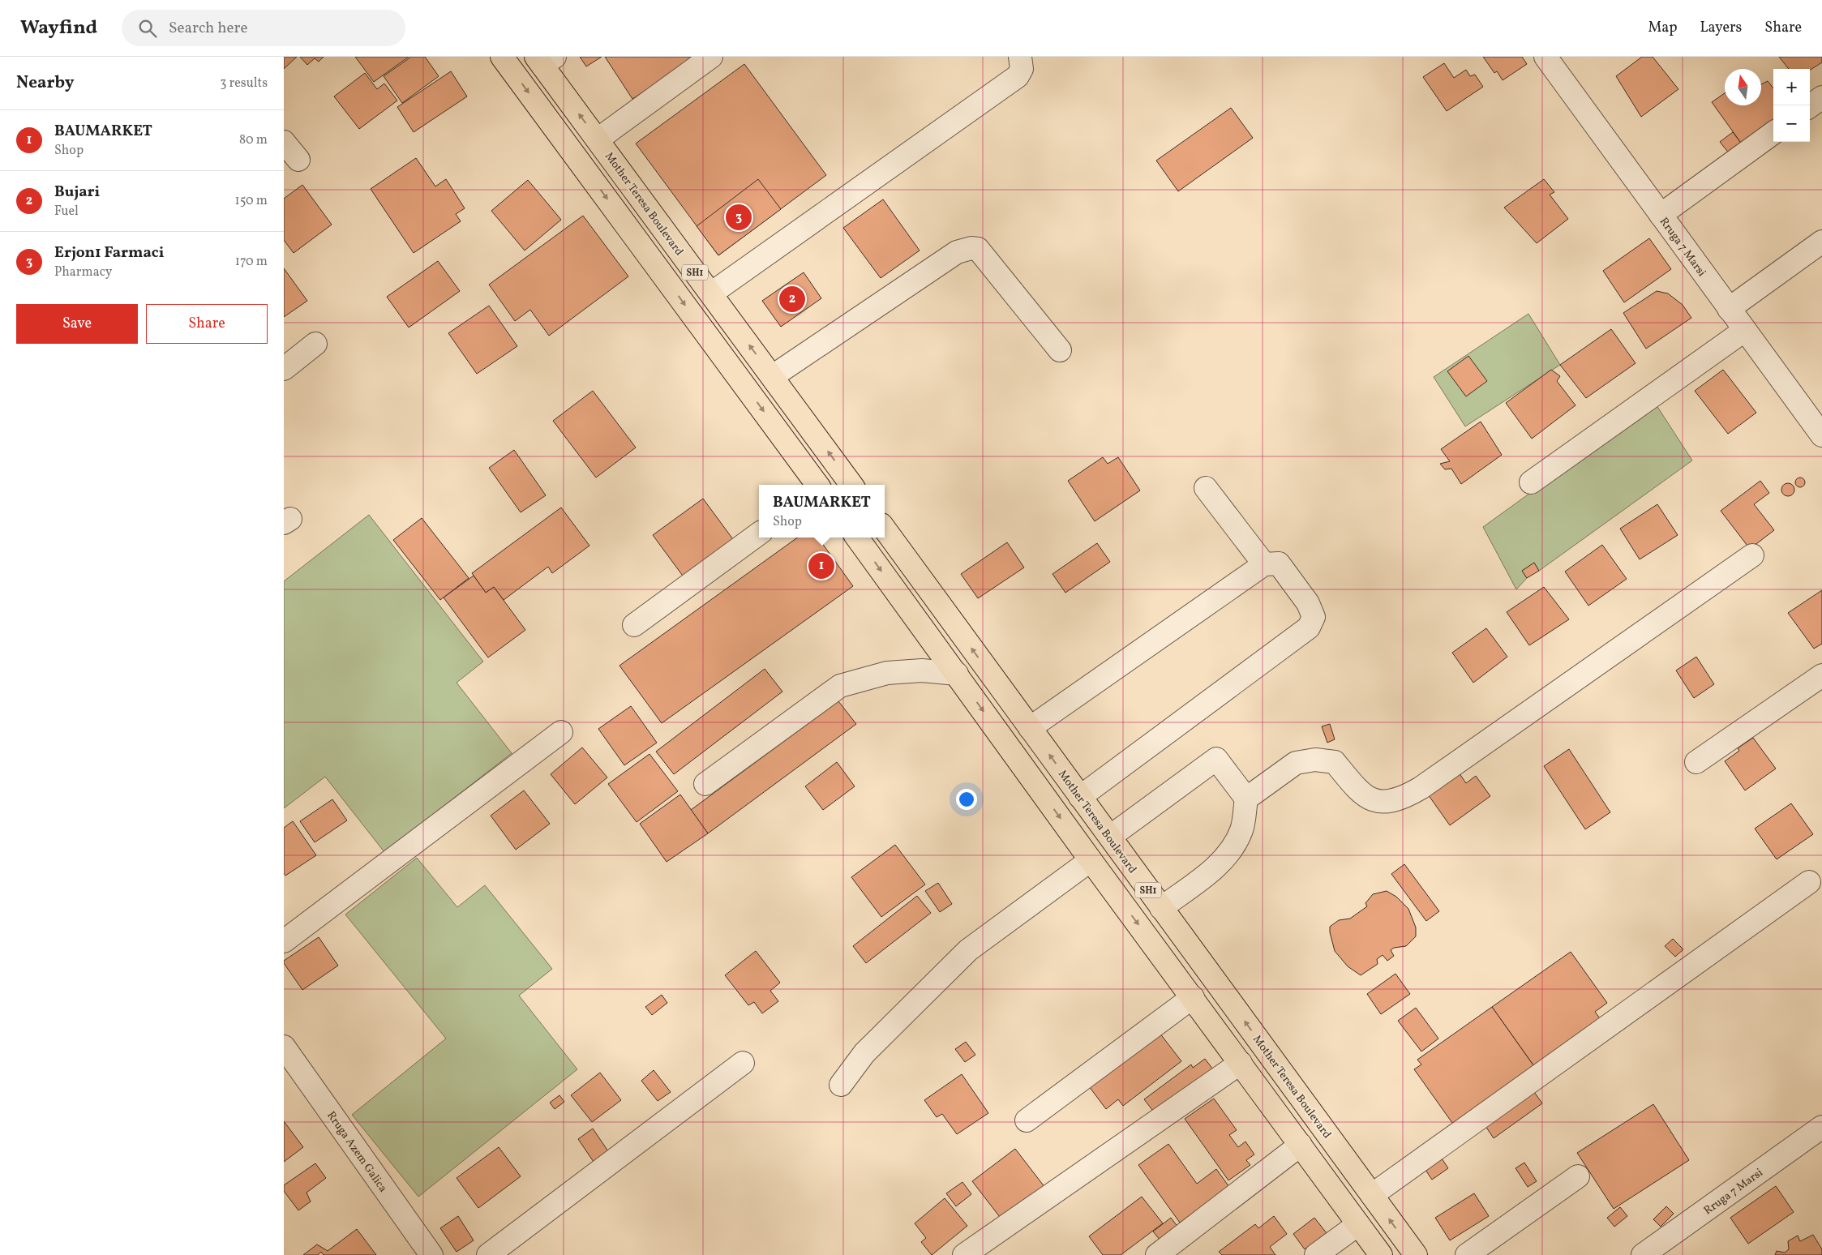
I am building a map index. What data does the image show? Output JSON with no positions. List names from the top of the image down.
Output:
{
  "streets": {
    "main road": ["Mother Teresa Boulevard", "SH1"],
    "street": ["Rruga 7 Marsi", "Rruga Azem Galica"]
  },
  "north": "top",
  "page": {
    "header": "Wayfind",
    "search": "Search here",
    "nav": ["Map", "Layers", "Share"],
    "heading": ["Nearby", "3 results"],
    "map_buttons": ["+", "−"],
    "list": [
      {
        "mark": "1",
        "name": "BAUMARKET",
        "note": "Shop",
        "value": "80 m"
      },
      {
        "mark": "2",
        "name": "Bujari",
        "note": "Fuel",
        "value": "150 m"
      },
      {
        "mark": "3",
        "name": "Erjon1 Farmaci",
        "note": "Pharmacy",
        "value": "170 m"
      }
    ],
    "pins": ["3", "2", "1"],
    "buttons": ["Save", "Share"],
    "popup": ["BAUMARKET", "Shop"]
  }
}
